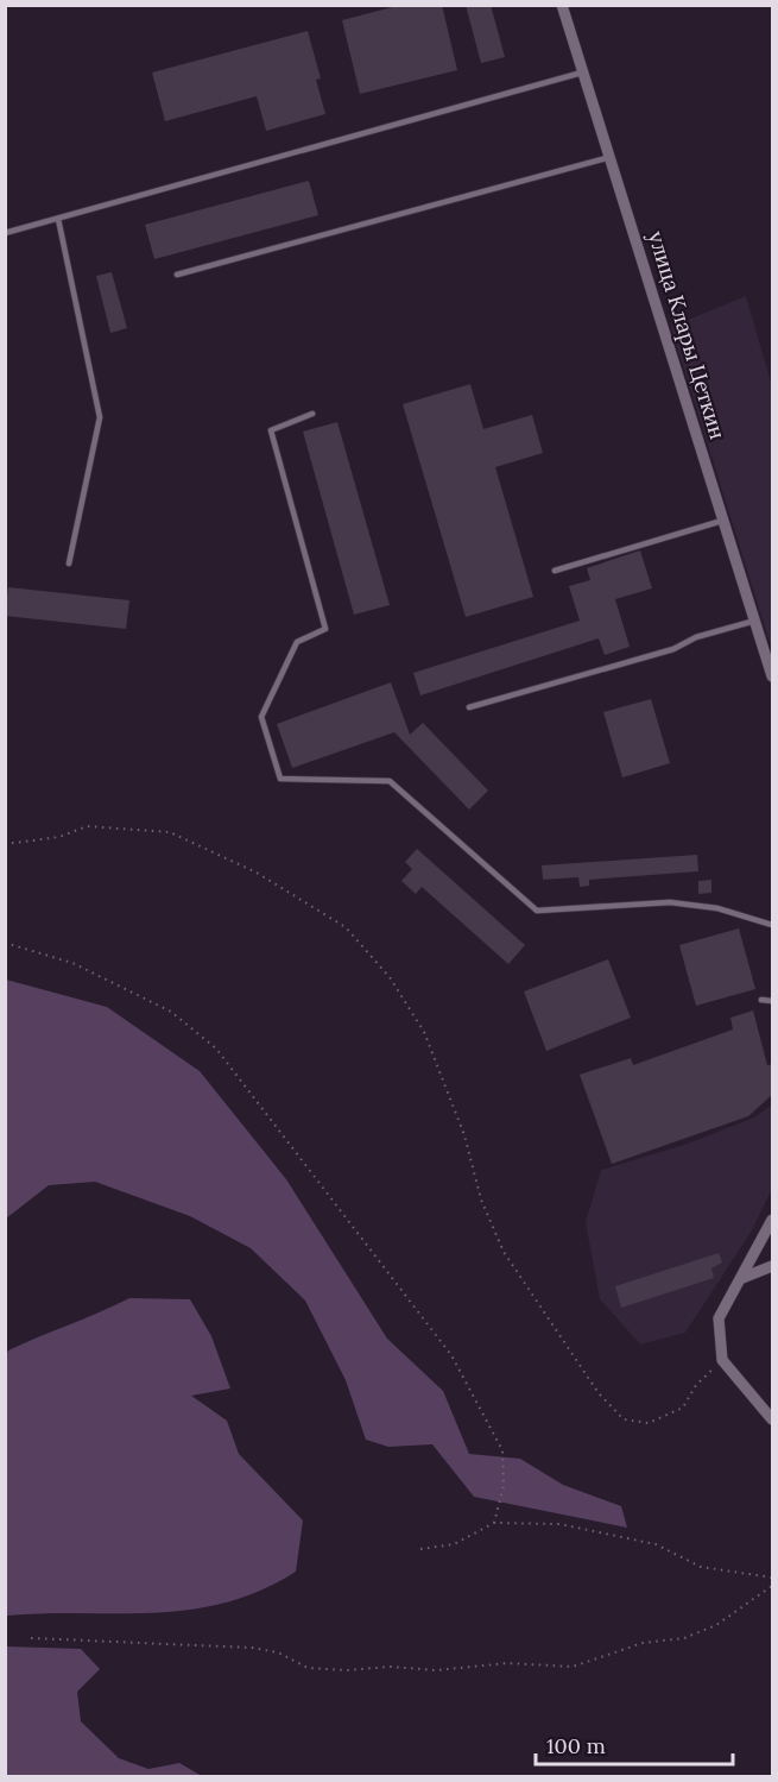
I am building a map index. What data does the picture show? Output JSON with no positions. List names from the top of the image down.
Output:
{
  "streets": {
    "street": ["улица Клары Цеткин"]
  },
  "scale_bar": "100 m"
}
